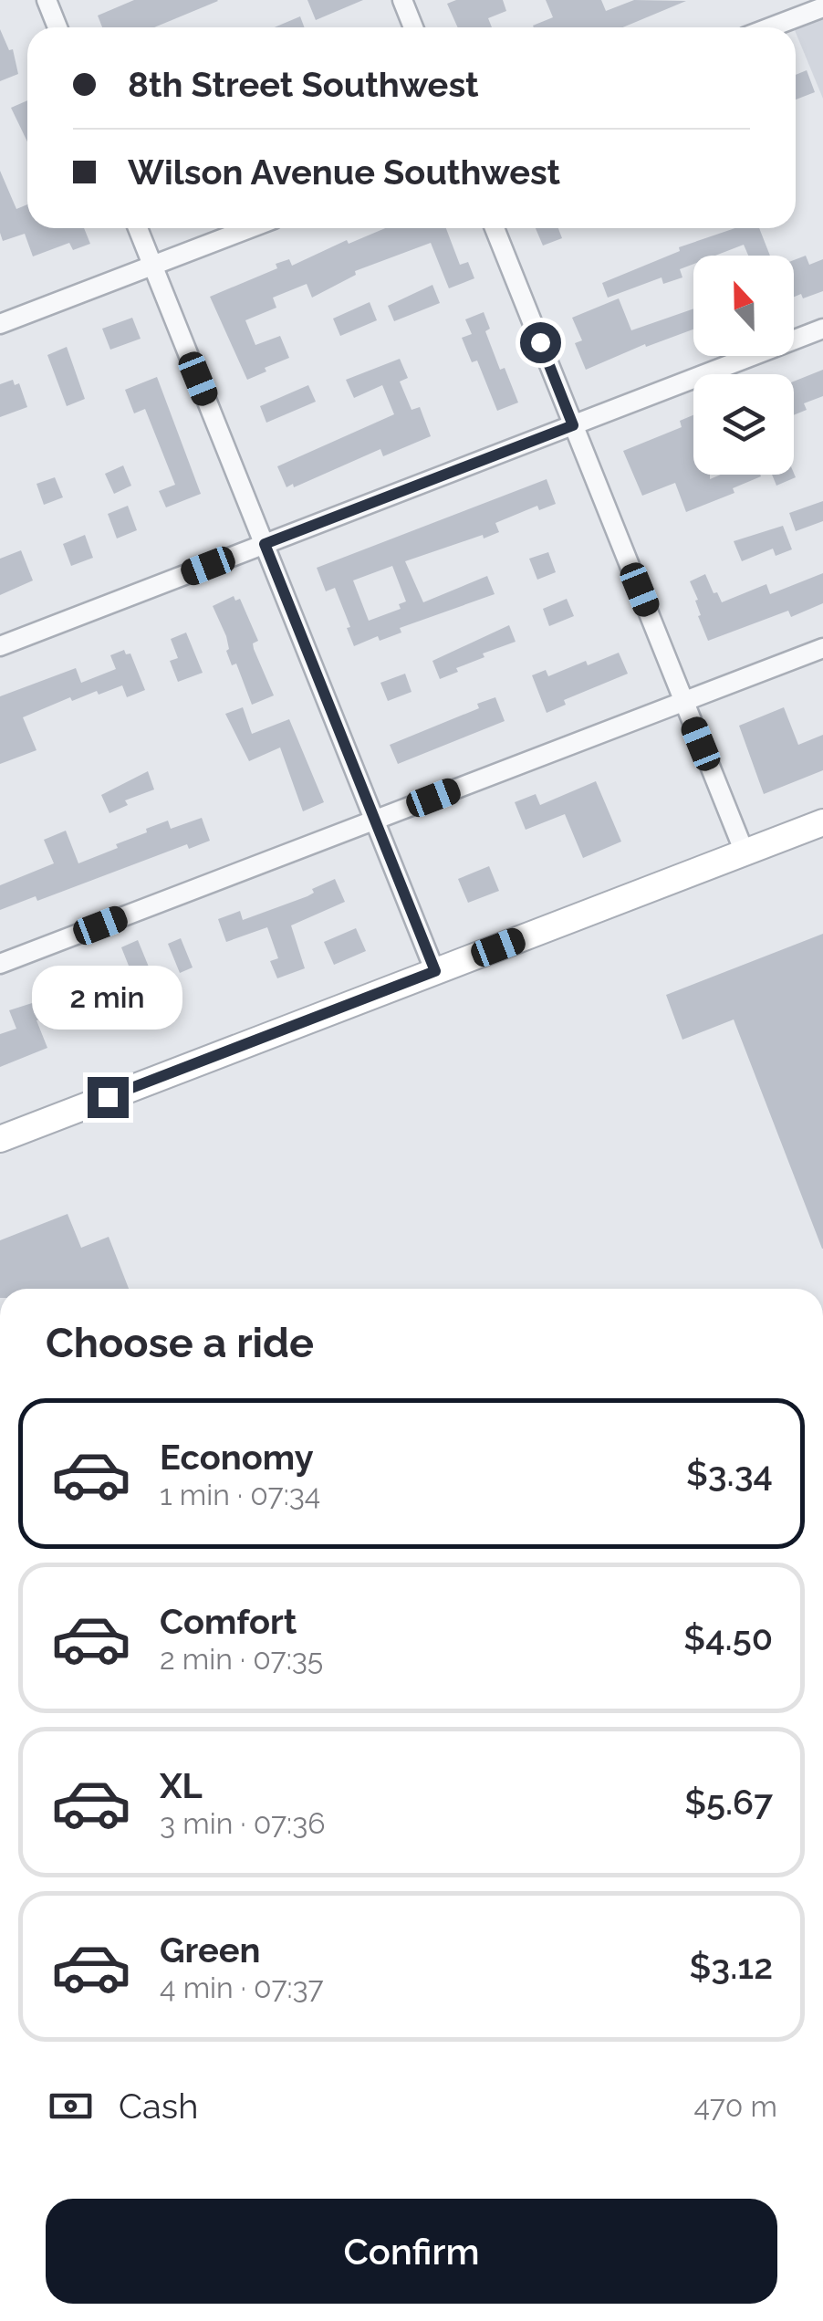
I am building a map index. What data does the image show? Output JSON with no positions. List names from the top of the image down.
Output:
{
  "north": "top",
  "page": {
    "banner": ["8th Street Southwest", "Wilson Avenue Southwest"],
    "bubble": "2 min",
    "heading": "Choose a ride",
    "list": [
      {
        "name": "Economy",
        "note": "1 min · 07:34",
        "value": "$3.34"
      },
      {
        "name": "Comfort",
        "note": "2 min · 07:35",
        "value": "$4.50"
      },
      {
        "name": "XL",
        "note": "3 min · 07:36",
        "value": "$5.67"
      },
      {
        "name": "Green",
        "note": "4 min · 07:37",
        "value": "$3.12"
      }
    ],
    "pay": ["Cash", "470 m"],
    "buttons": "Confirm"
  }
}
